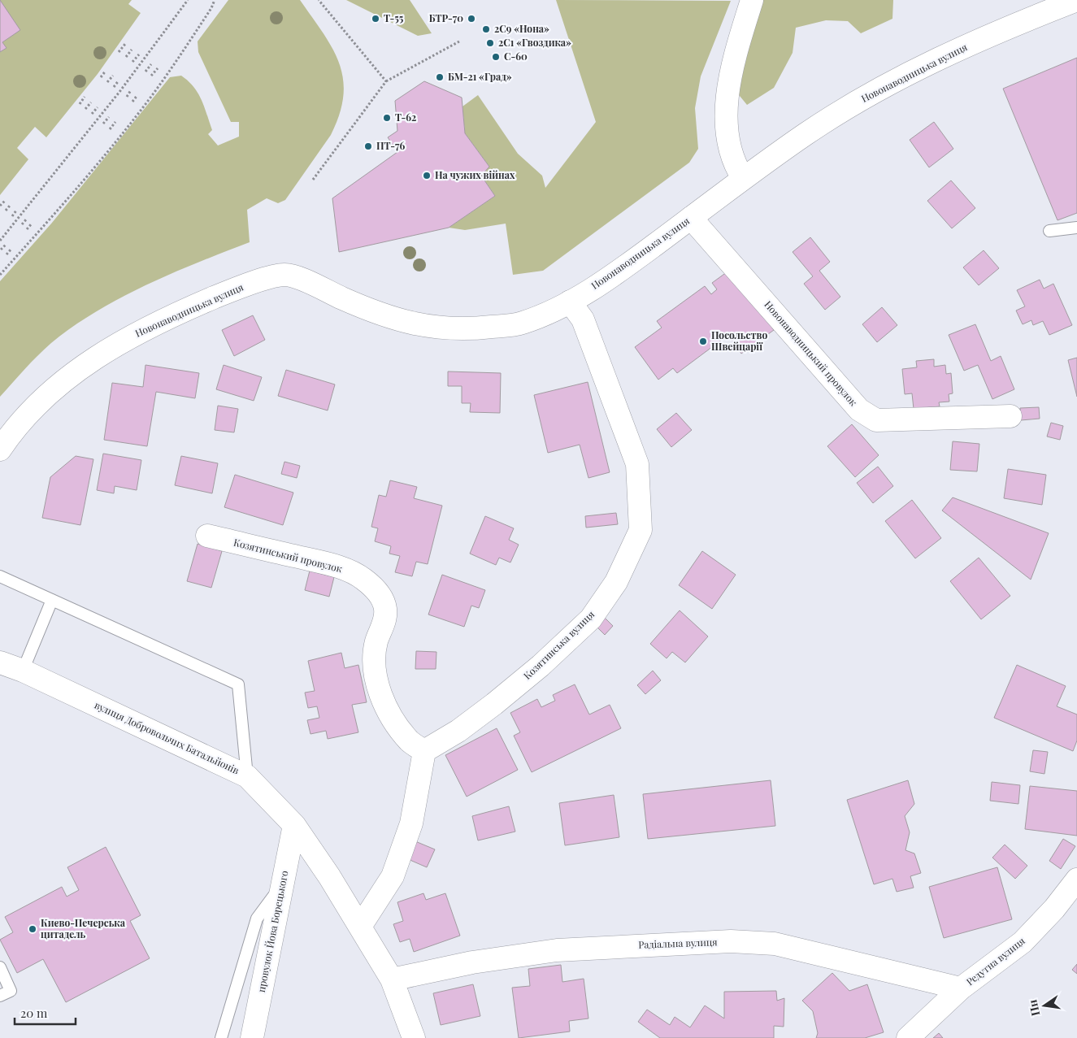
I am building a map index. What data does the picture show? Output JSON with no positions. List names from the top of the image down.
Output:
{
  "streets": {
    "street": [
      "Новонаводницька вулиця",
      "Новонаводницький провулок",
      "Козятинський провулок",
      "Козятинська вулиця",
      "вулиця Добровольчих Батальйонів",
      "провулок Йова Борецького",
      "Радіальна вулиця",
      "Редутна вулиця"
    ]
  },
  "crossings": [
    ["Новонаводницька вулиця", "Новонаводницький провулок"],
    ["Новонаводницька вулиця", "Козятинська вулиця"],
    ["Козятинський провулок", "Козятинська вулиця"],
    ["вулиця Добровольчих Батальйонів", "провулок Йова Борецького"],
    ["вулиця Добровольчих Батальйонів", "Радіальна вулиця"],
    ["Радіальна вулиця", "Редутна вулиця"]
  ],
  "places": [
    "Т-55",
    "БТР-70",
    "2С9 «Нона»",
    "2С1 «Гвоздика»",
    "С-60",
    "БМ-21 «Град»",
    "Т-62",
    "ПТ-76",
    "На чужих війнах",
    "Посольство Швейцарії",
    "Києво-Печерська цитадель"
  ],
  "scale_bar": "20 m",
  "north": "left"
}
